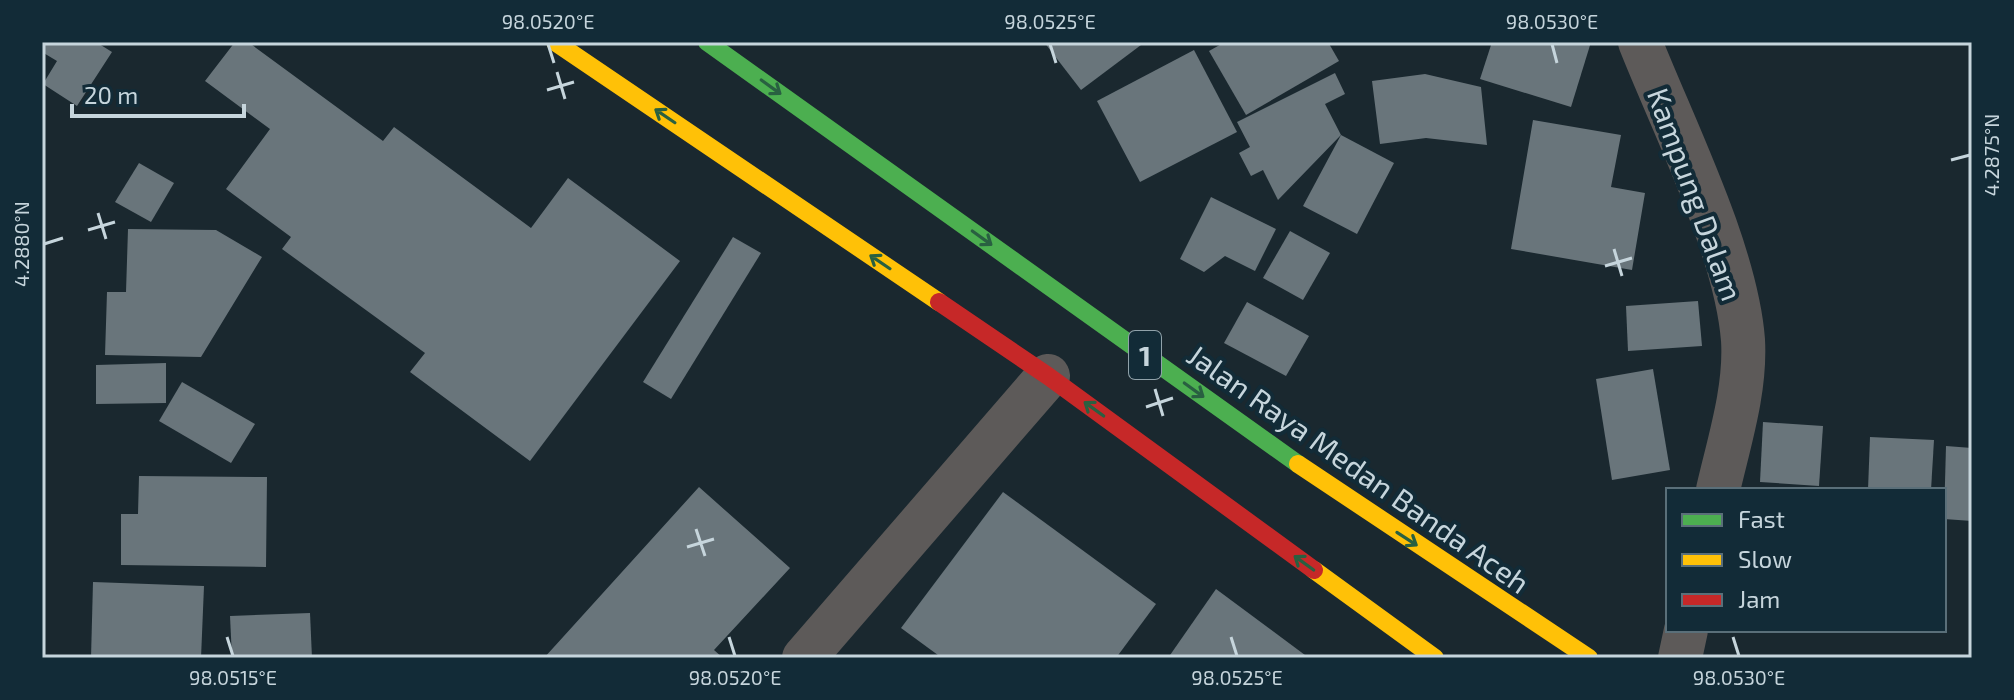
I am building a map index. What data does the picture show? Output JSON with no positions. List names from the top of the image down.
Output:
{
  "streets": {
    "highway": ["1", "Jalan Raya Medan Banda Aceh"],
    "street": ["Kampung Dalam"]
  },
  "legend": ["Fast", "Slow", "Jam"],
  "scale_bar": "20 m",
  "coordinates": [
    "98.0520°E",
    "98.0525°E",
    "98.0530°E",
    "4.2875°N",
    "4.2880°N",
    "98.0515°E"
  ]
}
